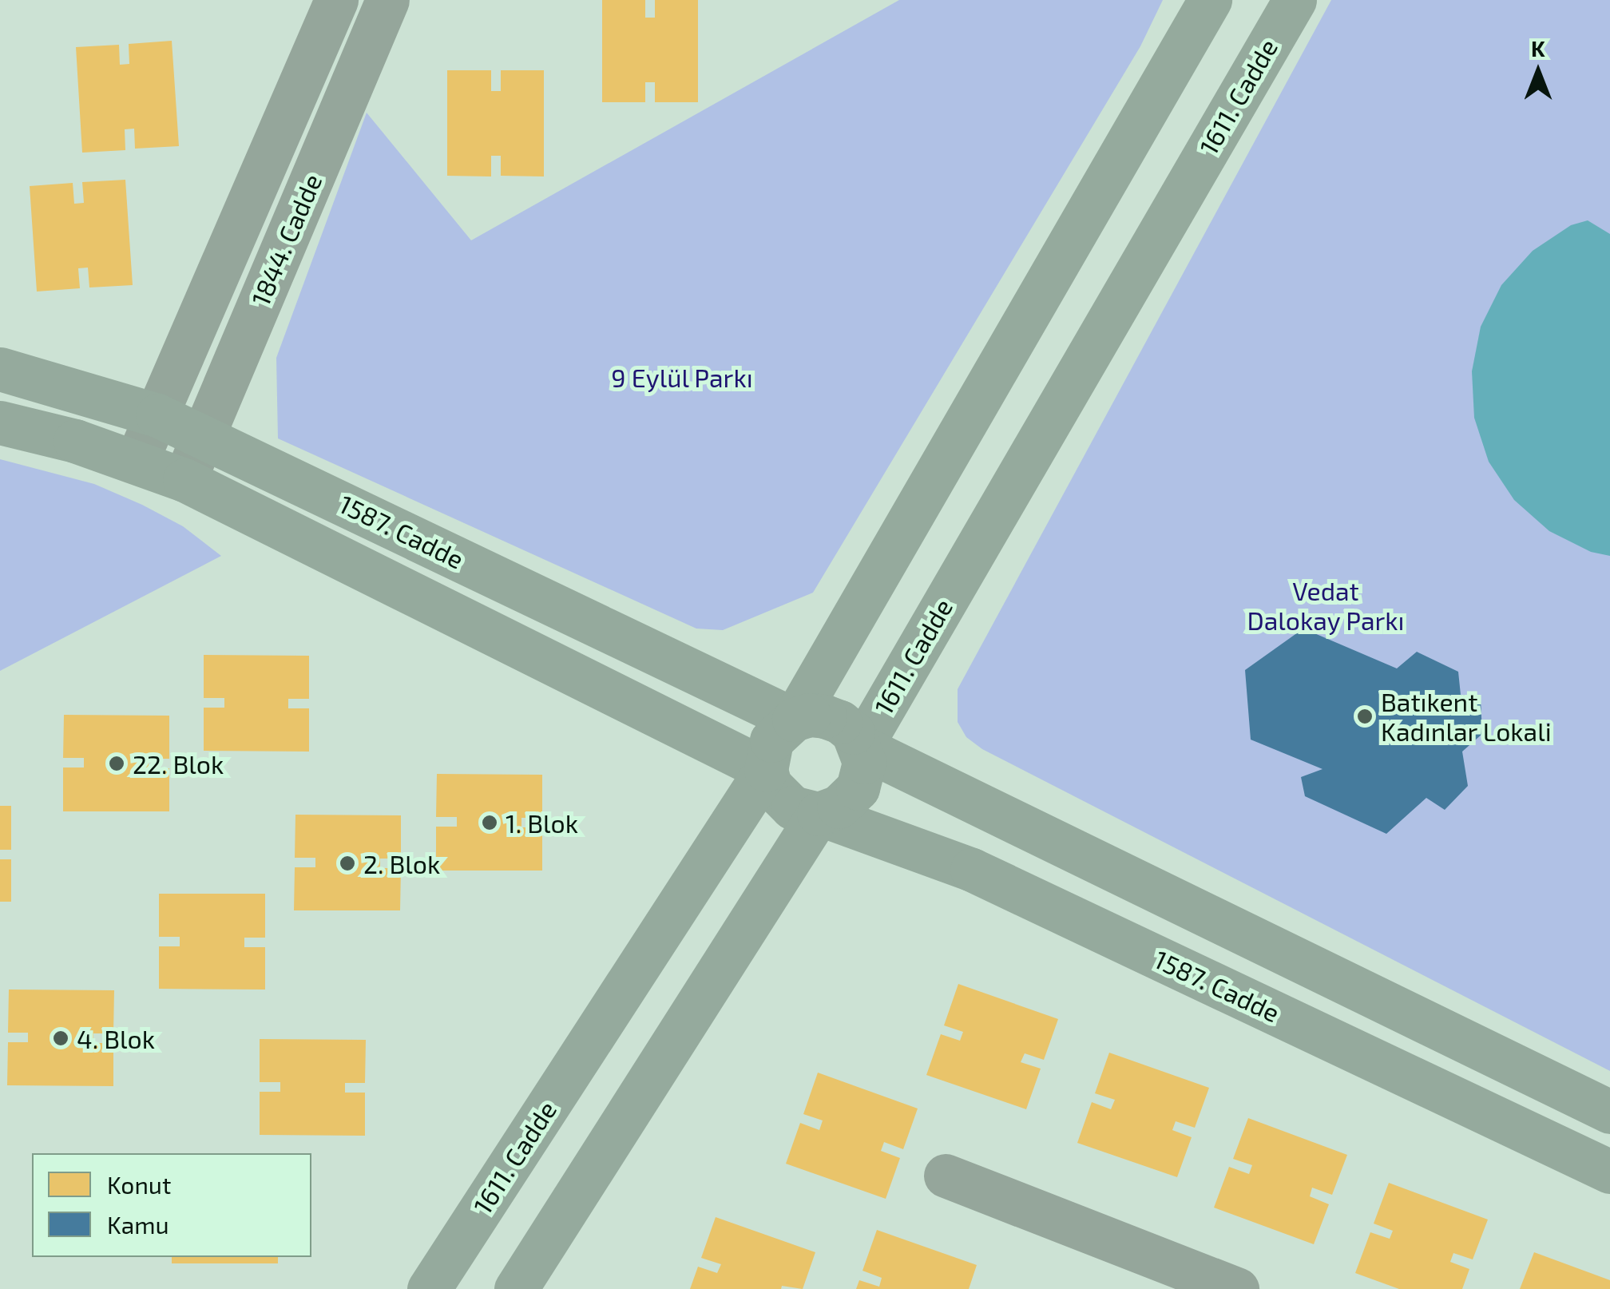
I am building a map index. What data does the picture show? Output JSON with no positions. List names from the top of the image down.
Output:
{
  "streets": {
    "main road": ["1611. Cadde", "1587. Cadde"],
    "street": ["1844. Cadde"]
  },
  "crossings": [
    ["1611. Cadde", "1587. Cadde"],
    ["1844. Cadde", "1587. Cadde"]
  ],
  "parks": ["9 Eylül Parkı", "Vedat Dalokay Parkı"],
  "places": [
    "Batıkent Kadınlar Lokali",
    "22. Blok",
    "1. Blok",
    "2. Blok",
    "4. Blok"
  ],
  "legend": ["Konut", "Kamu"],
  "north": "top"
}
